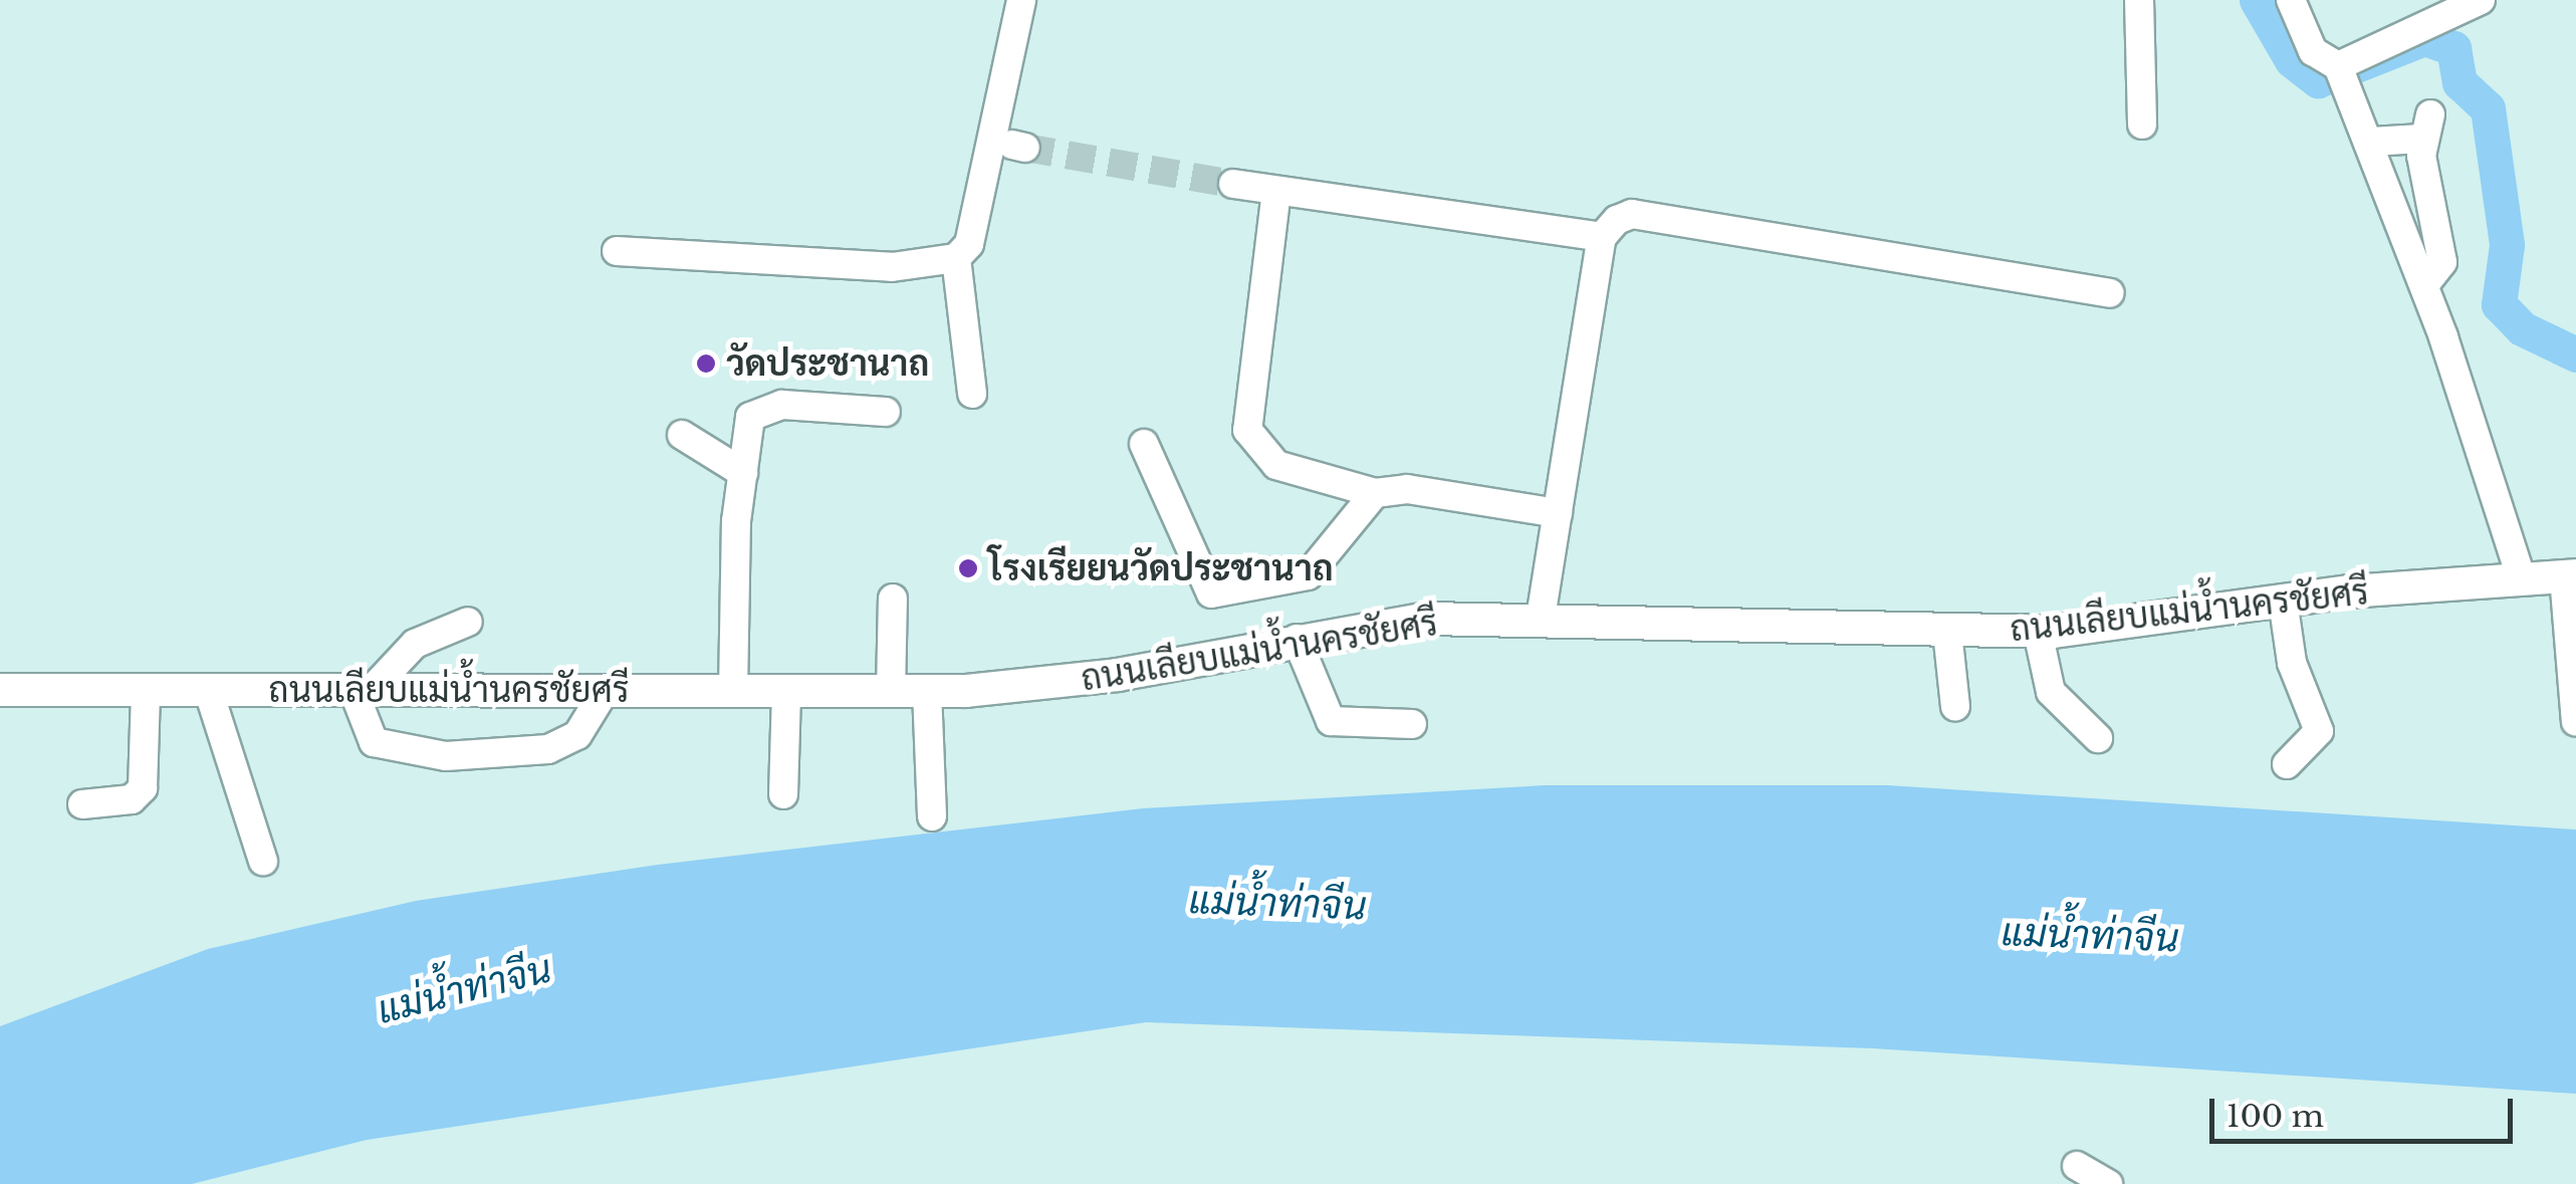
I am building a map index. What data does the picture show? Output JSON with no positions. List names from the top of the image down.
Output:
{
  "streets": {
    "main road": ["ถนนเลียบแม่น้ำนครชัยศรี"]
  },
  "water": ["แม่น้ำท่าจีน"],
  "places": ["วัดประชานาถ", "โรงเรียยนวัดประชานาถ"],
  "scale_bar": "100 m"
}
